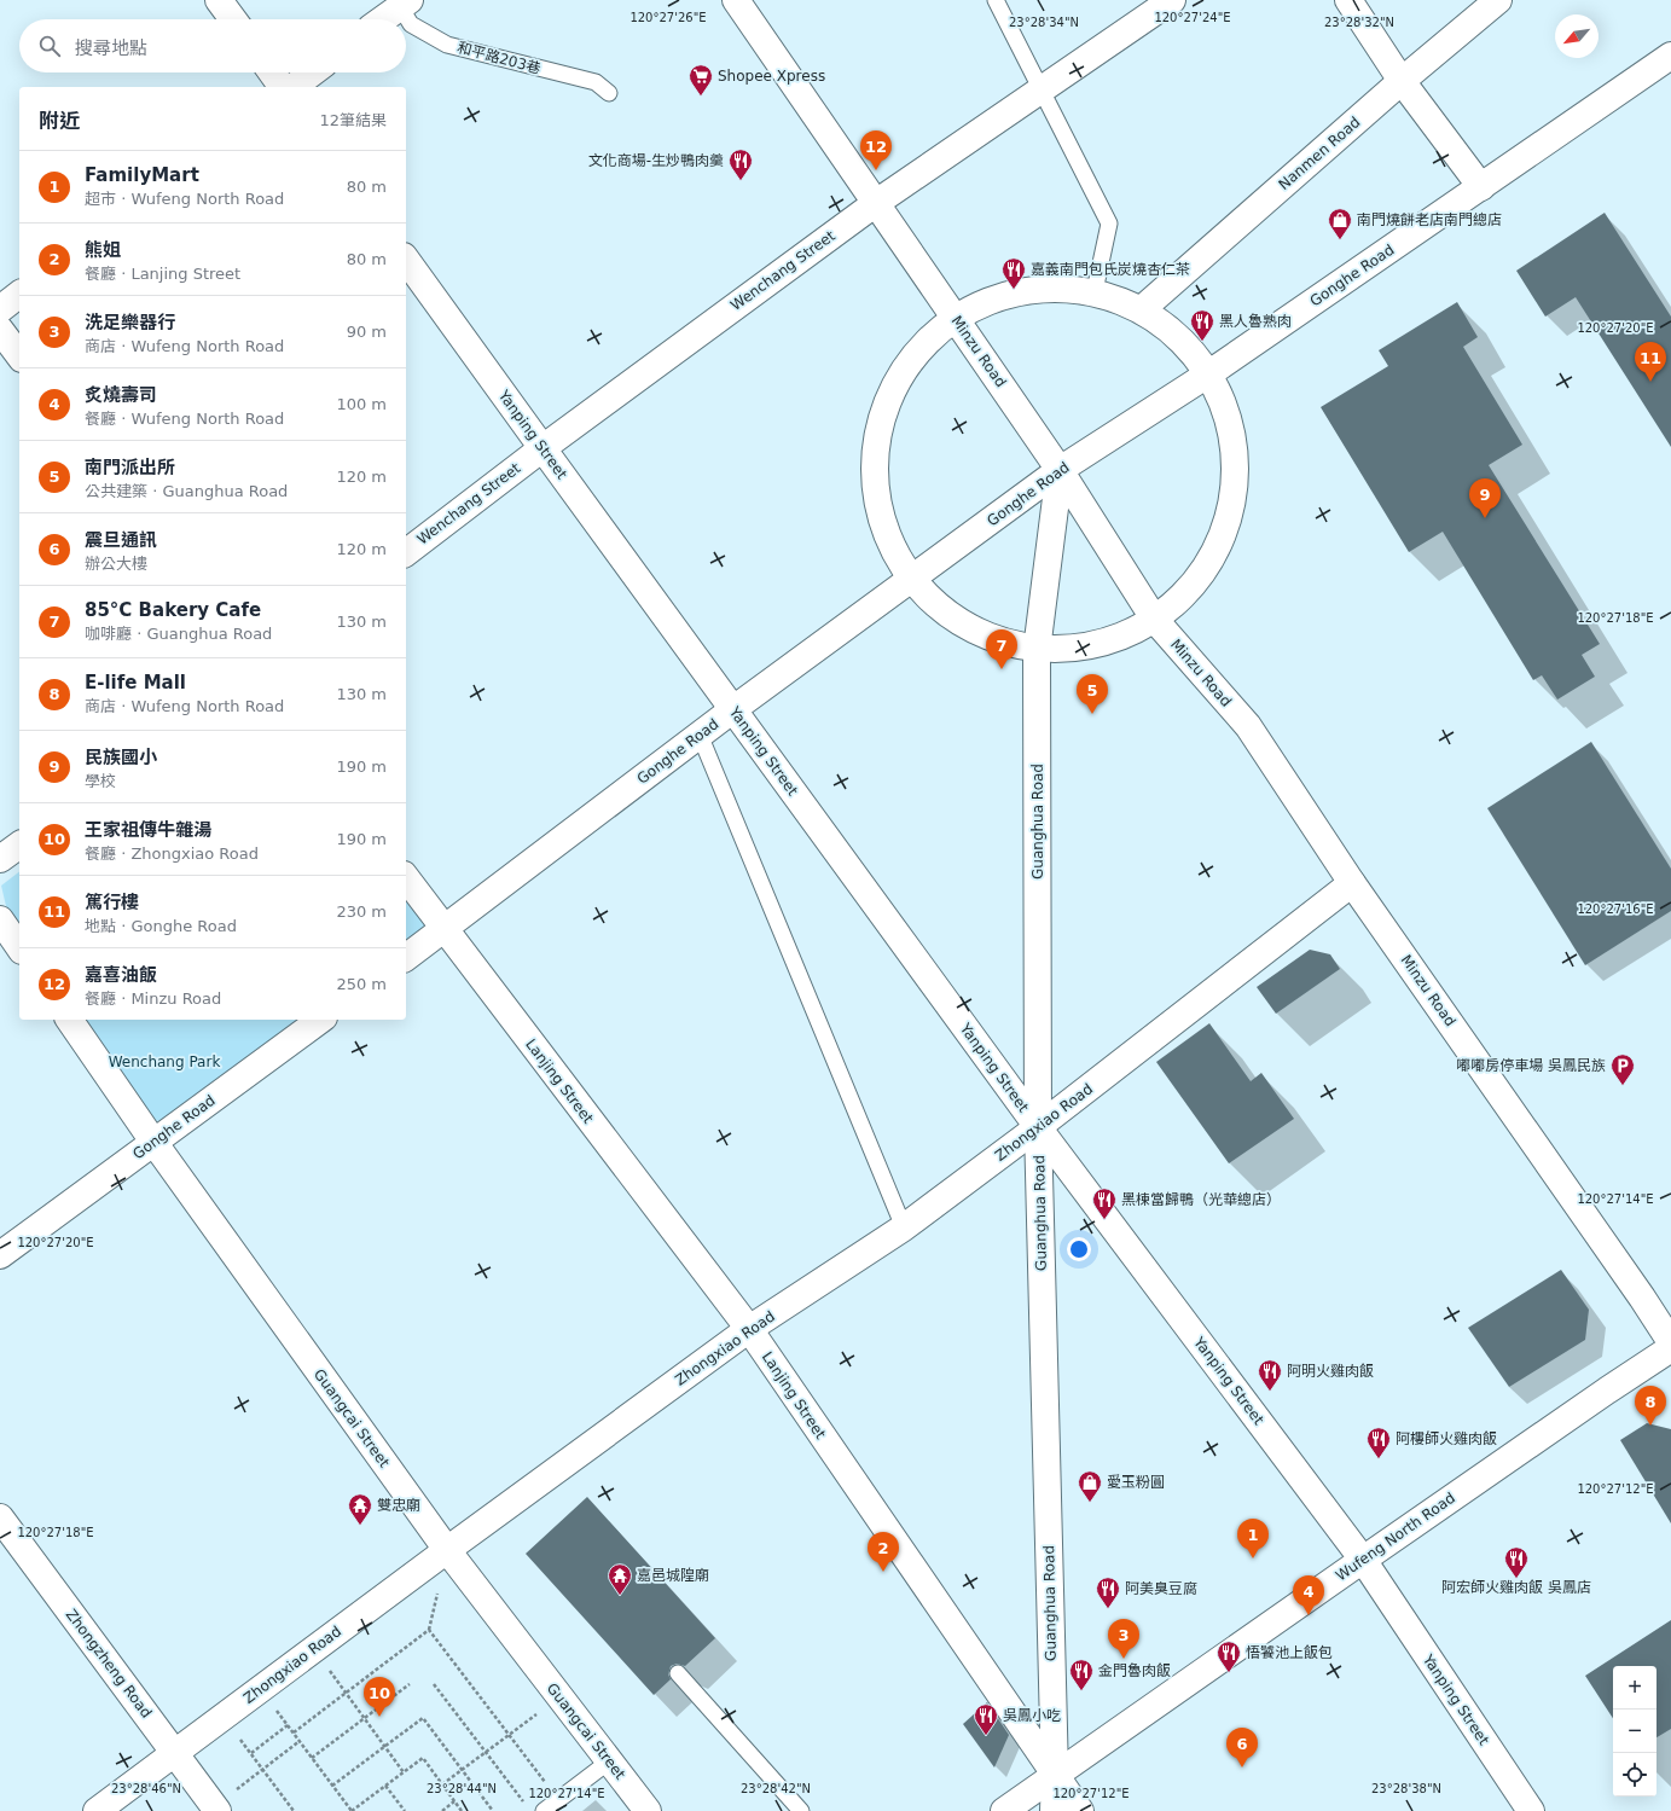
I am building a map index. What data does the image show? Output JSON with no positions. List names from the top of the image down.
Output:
{
  "streets": {
    "street": [
      "Nanmen Road",
      "Wenchang Street",
      "Gonghe Road",
      "Minzu Road",
      "Yanping Street",
      "Guanghua Road",
      "Lanjing Street",
      "Zhongxiao Road",
      "Guangcai Street",
      "Wufeng North Road",
      "Zhongzheng Road"
    ],
    "lane": ["和平路203巷"]
  },
  "crossings": [
    ["Wenchang Street", "Minzu Road"],
    ["Wenchang Street", "Yanping Street"],
    ["Gonghe Road", "Minzu Road"],
    ["Gonghe Road", "Yanping Street"],
    ["Gonghe Road", "Guanghua Road"],
    ["Gonghe Road", "Lanjing Street"],
    ["Gonghe Road", "Guangcai Street"],
    ["Minzu Road", "Guanghua Road"],
    ["Minzu Road", "Zhongxiao Road"],
    ["Yanping Street", "Guanghua Road"],
    ["Yanping Street", "Zhongxiao Road"],
    ["Yanping Street", "Wufeng North Road"],
    ["Guanghua Road", "Lanjing Street"],
    ["Guanghua Road", "Zhongxiao Road"],
    ["Guanghua Road", "Wufeng North Road"],
    ["Lanjing Street", "Zhongxiao Road"],
    ["Lanjing Street", "Wufeng North Road"],
    ["Zhongxiao Road", "Guangcai Street"],
    ["Zhongxiao Road", "Zhongzheng Road"]
  ],
  "parks": ["Wenchang Park"],
  "places": {
    "supermarket": ["Shopee Xpress"],
    "restaurant": [
      "文化商場-生炒鴨肉羹",
      "嘉義南門包氏炭燒杏仁茶",
      "黑人魯熟肉",
      "黑棟當歸鴨（光華總店）",
      "阿明火雞肉飯",
      "阿樓師火雞肉飯",
      "阿宏師火雞肉飯 吳鳳店",
      "阿美臭豆腐",
      "悟饕池上飯包",
      "金門魯肉飯",
      "吳鳳小吃"
    ],
    "shop": ["南門燒餅老店南門總店", "愛玉粉圓"],
    "parking": ["嘟嘟房停車場 吳鳳民族"],
    "temple": ["雙忠廟", "嘉邑城隍廟"]
  },
  "north": "bottom left",
  "page": {
    "search": "搜尋地點",
    "heading": ["附近", "12筆結果"],
    "pins": [
      "12",
      "11",
      "9",
      "7",
      "5",
      "8",
      "1",
      "2",
      "4",
      "3",
      "10",
      "6"
    ],
    "list": [
      {
        "mark": "1",
        "name": "FamilyMart",
        "note": "超市 · Wufeng North Road",
        "value": "80 m"
      },
      {
        "mark": "2",
        "name": "熊姐",
        "note": "餐廳 · Lanjing Street",
        "value": "80 m"
      },
      {
        "mark": "3",
        "name": "洗足樂器行",
        "note": "商店 · Wufeng North Road",
        "value": "90 m"
      },
      {
        "mark": "4",
        "name": "炙燒壽司",
        "note": "餐廳 · Wufeng North Road",
        "value": "100 m"
      },
      {
        "mark": "5",
        "name": "南門派出所",
        "note": "公共建築 · Guanghua Road",
        "value": "120 m"
      },
      {
        "mark": "6",
        "name": "震旦通訊",
        "note": "辦公大樓",
        "value": "120 m"
      },
      {
        "mark": "7",
        "name": "85°C Bakery Cafe",
        "note": "咖啡廳 · Guanghua Road",
        "value": "130 m"
      },
      {
        "mark": "8",
        "name": "E-life Mall",
        "note": "商店 · Wufeng North Road",
        "value": "130 m"
      },
      {
        "mark": "9",
        "name": "民族國小",
        "note": "學校",
        "value": "190 m"
      },
      {
        "mark": "10",
        "name": "王家祖傳牛雜湯",
        "note": "餐廳 · Zhongxiao Road",
        "value": "190 m"
      },
      {
        "mark": "11",
        "name": "篤行樓",
        "note": "地點 · Gonghe Road",
        "value": "230 m"
      },
      {
        "mark": "12",
        "name": "嘉喜油飯",
        "note": "餐廳 · Minzu Road",
        "value": "250 m"
      }
    ],
    "map_buttons": ["+", "−"]
  },
  "coordinates": [
    "120°27'26\"E",
    "120°27'24\"E",
    "23°28'34\"N",
    "23°28'32\"N",
    "120°27'20\"E",
    "120°27'18\"E",
    "120°27'16\"E",
    "120°27'14\"E",
    "120°27'12\"E",
    "23°28'46\"N",
    "23°28'44\"N",
    "23°28'42\"N",
    "23°28'38\"N"
  ]
}
